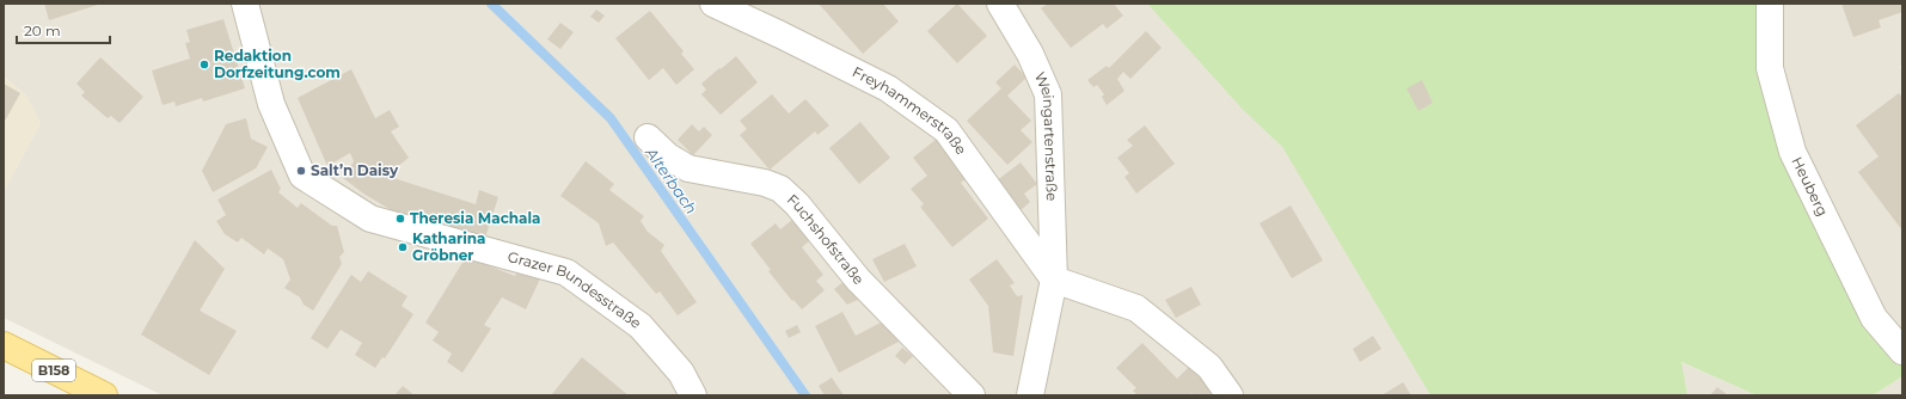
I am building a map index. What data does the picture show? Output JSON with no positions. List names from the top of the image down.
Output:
{
  "streets": {
    "main road": ["B158"],
    "street": [
      "Freyhammerstraße",
      "Weingartenstraße",
      "Heuberg",
      "Fuchshofstraße",
      "Grazer Bundesstraße"
    ]
  },
  "crossings": [
    ["Freyhammerstraße", "Weingartenstraße"]
  ],
  "water": ["Alterbach"],
  "places": [
    "Redaktion Dorfzeitung.com",
    "Salt’n Daisy",
    "Theresia Machala",
    "Katharina Gröbner"
  ],
  "scale_bar": "20 m"
}
